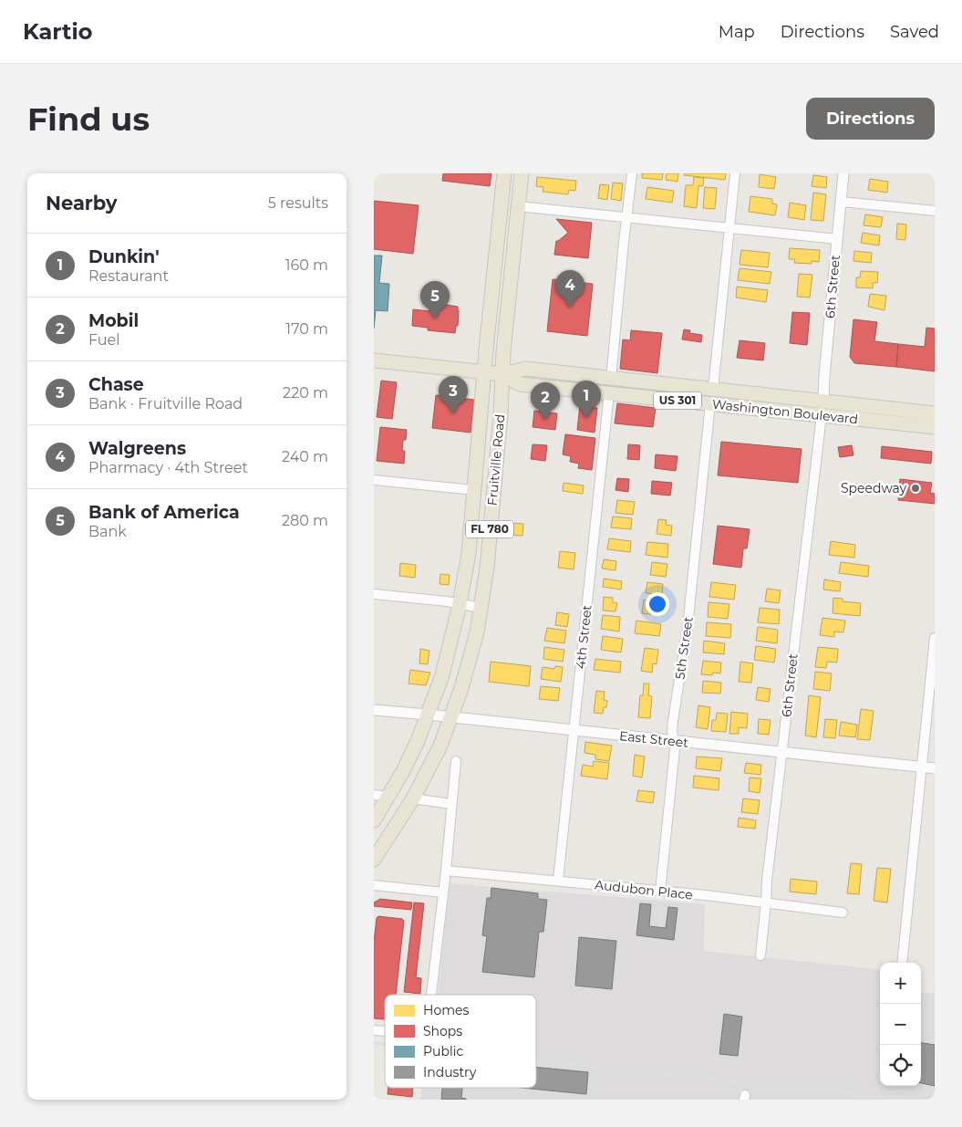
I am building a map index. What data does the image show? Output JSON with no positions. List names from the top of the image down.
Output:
{
  "streets": {
    "main road": [
      "US 301",
      "Washington Boulevard",
      "Fruitville Road",
      "FL 780"
    ],
    "street": [
      "6th Street",
      "4th Street",
      "5th Street",
      "East Street",
      "Audubon Place"
    ]
  },
  "crossings": [
    ["6th Street", "Washington Boulevard"],
    ["6th Street", "East Street"],
    ["6th Street", "Audubon Place"],
    ["Washington Boulevard", "Fruitville Road"],
    ["Washington Boulevard", "4th Street"],
    ["Washington Boulevard", "5th Street"],
    ["Fruitville Road", "East Street"],
    ["4th Street", "East Street"],
    ["4th Street", "Audubon Place"],
    ["5th Street", "East Street"],
    ["5th Street", "Audubon Place"]
  ],
  "places": ["Speedway"],
  "legend": [
    "Homes",
    "Shops",
    "Public",
    "Industry"
  ],
  "page": {
    "header": "Kartio",
    "nav": ["Map", "Directions", "Saved"],
    "buttons": "Directions",
    "title": "Find us",
    "heading": ["Nearby", "5 results"],
    "list": [
      {
        "mark": "1",
        "name": "Dunkin'",
        "note": "Restaurant",
        "value": "160 m"
      },
      {
        "mark": "2",
        "name": "Mobil",
        "note": "Fuel",
        "value": "170 m"
      },
      {
        "mark": "3",
        "name": "Chase",
        "note": "Bank · Fruitville Road",
        "value": "220 m"
      },
      {
        "mark": "4",
        "name": "Walgreens",
        "note": "Pharmacy · 4th Street",
        "value": "240 m"
      },
      {
        "mark": "5",
        "name": "Bank of America",
        "note": "Bank",
        "value": "280 m"
      }
    ],
    "pins": [
      "4",
      "5",
      "3",
      "1",
      "2"
    ],
    "map_buttons": ["+", "−"]
  }
}
